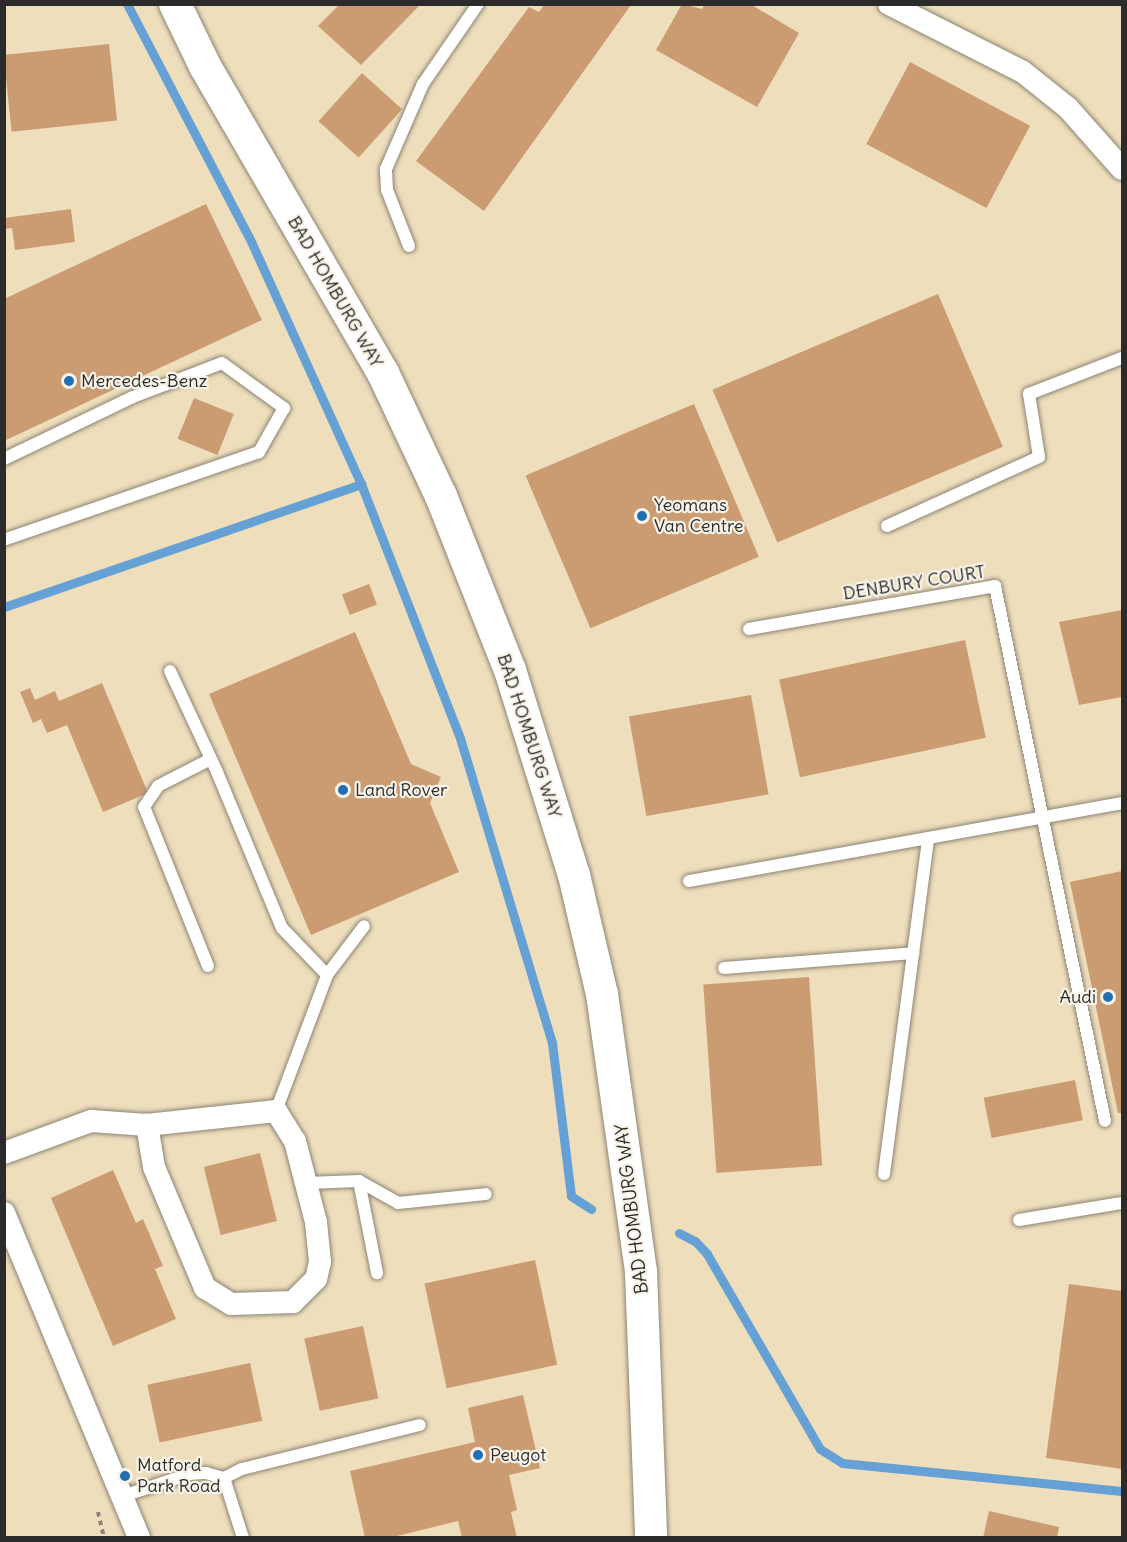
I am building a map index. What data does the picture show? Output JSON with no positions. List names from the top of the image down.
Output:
{
  "streets": {
    "main road": ["BAD HOMBURG WAY"],
    "lane": ["DENBURY COURT"]
  },
  "places": [
    "Mercedes-Benz",
    "Yeomans Van Centre",
    "Land Rover",
    "Audi",
    "Peugot",
    "Matford Park Road"
  ]
}
